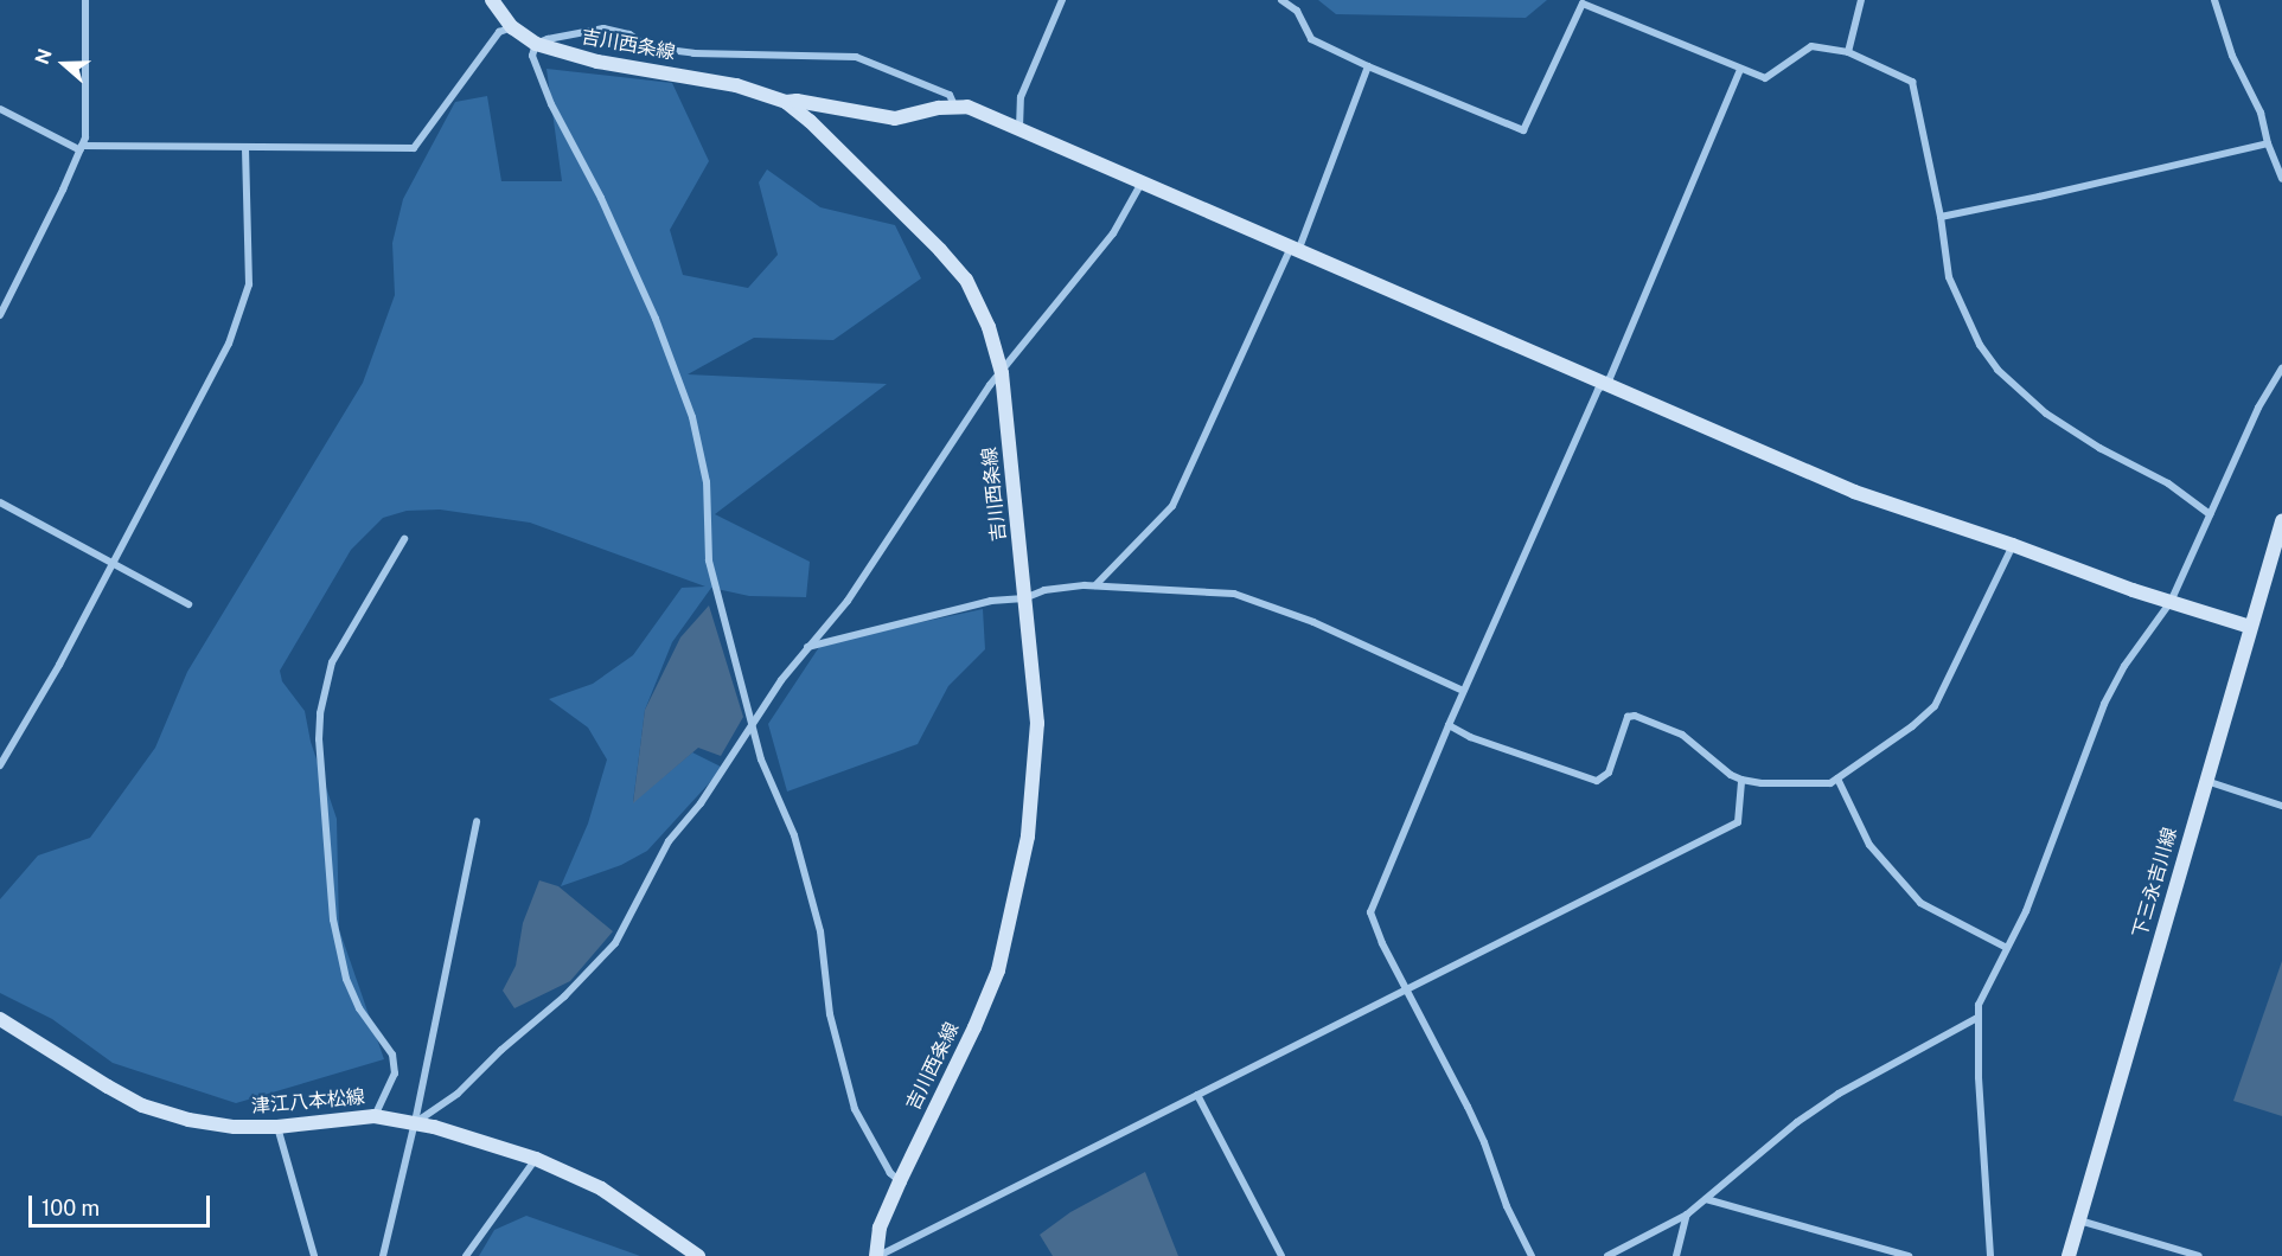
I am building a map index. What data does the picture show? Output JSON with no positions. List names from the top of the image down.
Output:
{
  "streets": {
    "main road": ["吉川西条線", "下三永吉川線", "津江八本松線"]
  },
  "scale_bar": "100 m",
  "north": "left"
}
